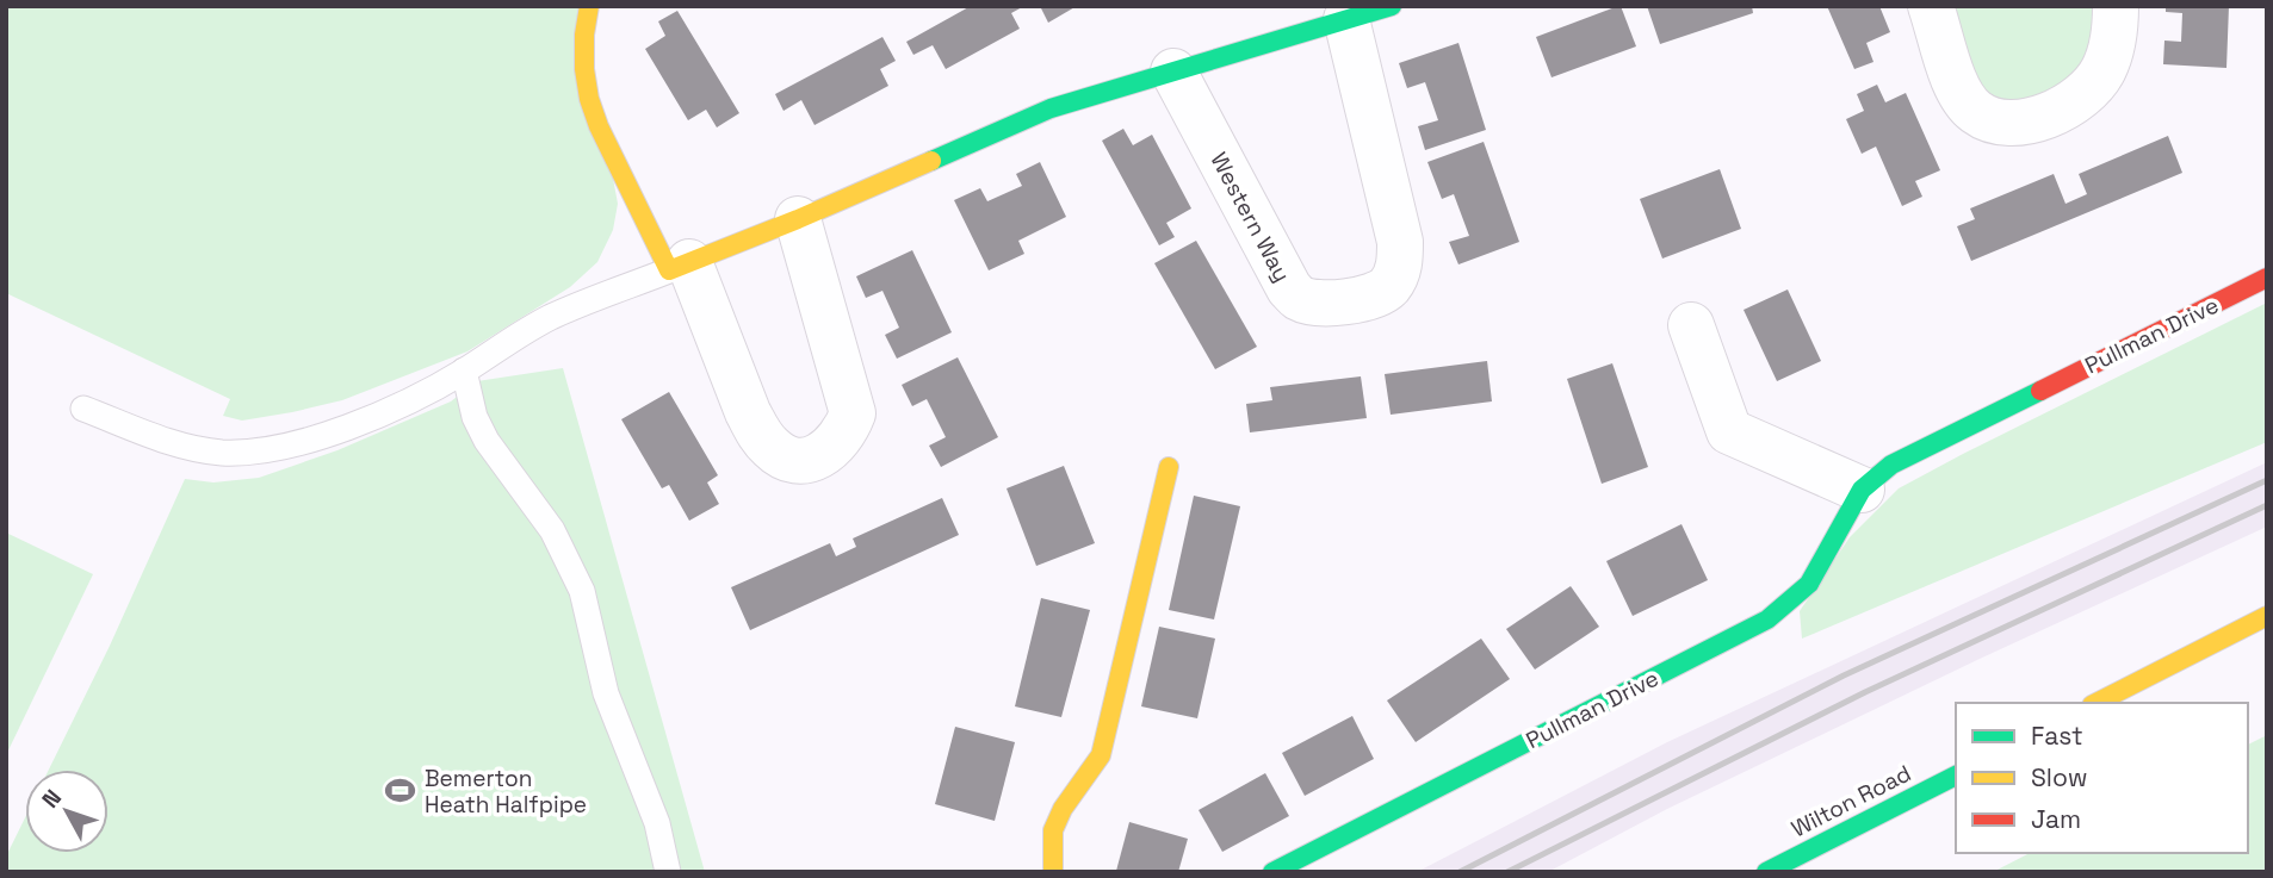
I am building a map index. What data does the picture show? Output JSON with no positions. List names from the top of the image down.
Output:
{
  "streets": {
    "main road": ["Pullman Drive", "Wilton Road"],
    "street": ["Western Way"]
  },
  "places": {
    "sports": ["Bemerton Heath Halfpipe"]
  },
  "legend": ["Fast", "Slow", "Jam"],
  "north": "top left"
}
